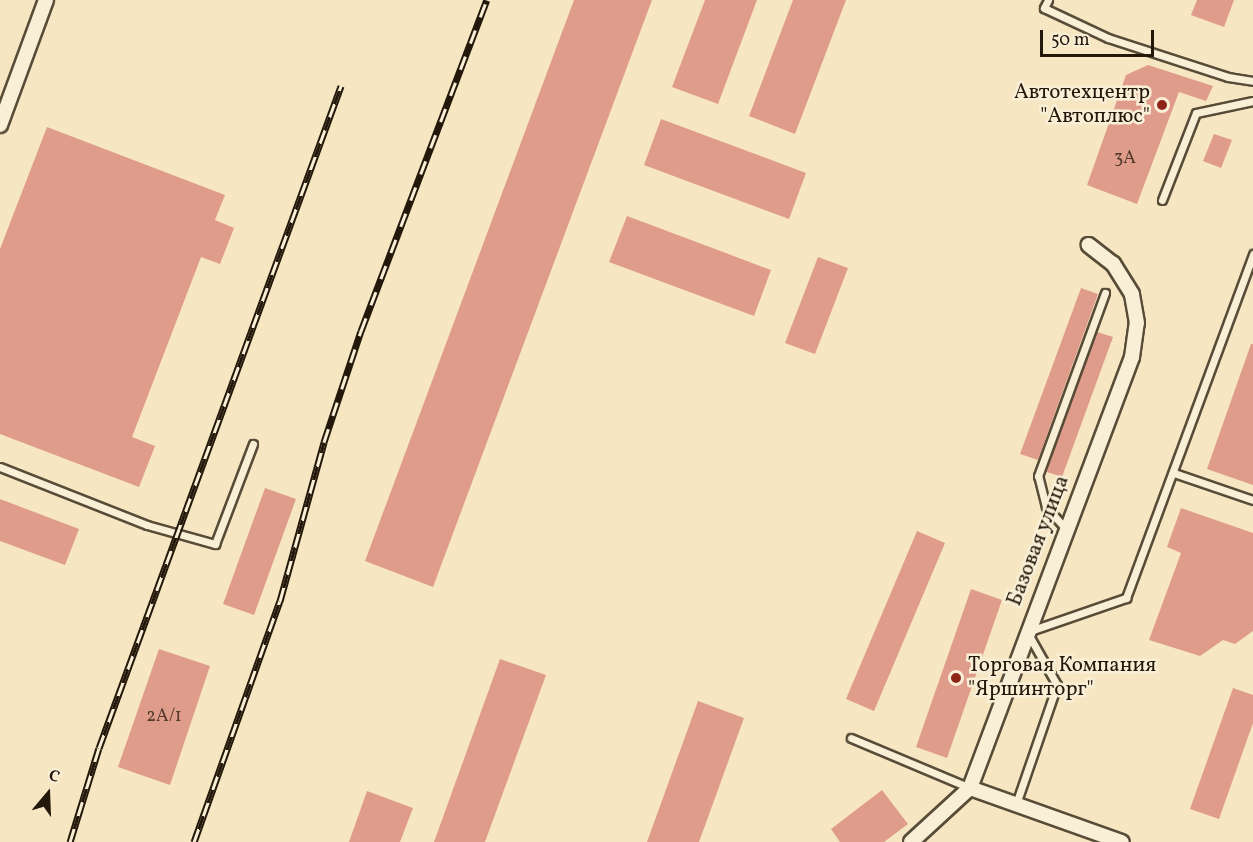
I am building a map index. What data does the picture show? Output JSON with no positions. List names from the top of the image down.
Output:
{
  "streets": {
    "street": ["Базовая улица"]
  },
  "places": ["Автотехцентр \"Автоплюс\"", "Торговая Компания \"Яршинторг\""],
  "house_numbers": ["3А", "2А/1"],
  "scale_bar": "50 m",
  "north": "top"
}
